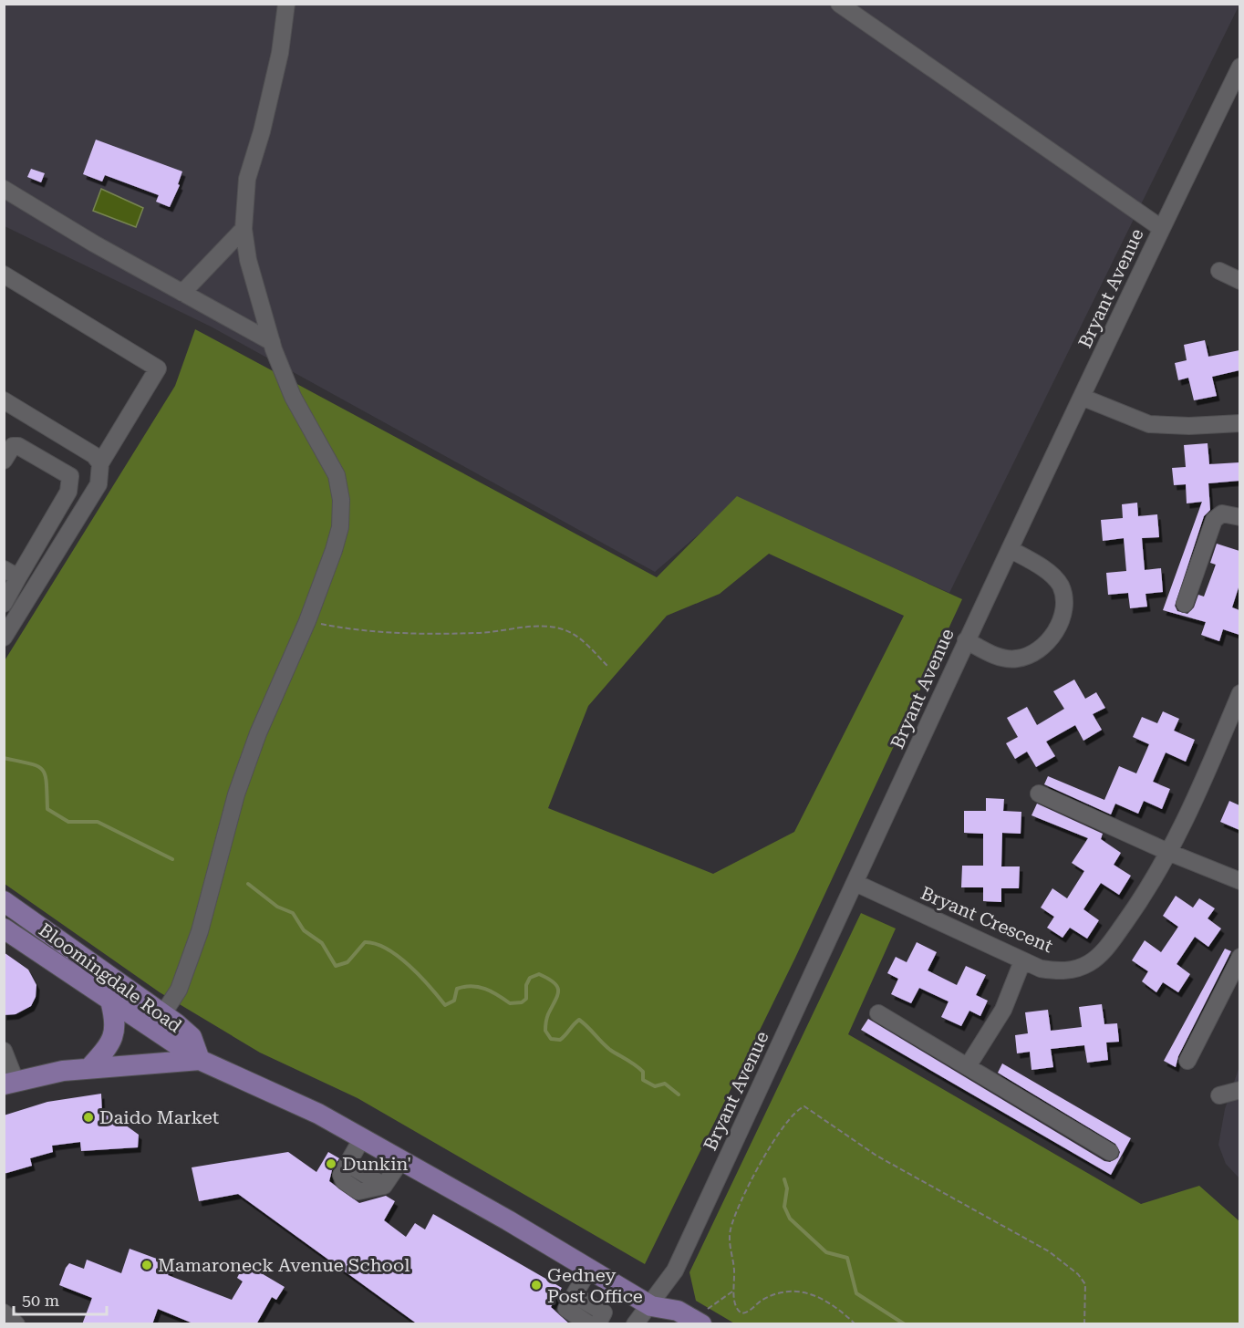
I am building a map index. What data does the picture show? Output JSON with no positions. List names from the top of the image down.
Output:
{
  "streets": {
    "main road": ["Bloomingdale Road"],
    "street": ["Bryant Avenue", "Bryant Crescent"]
  },
  "crossings": [
    ["Bryant Avenue", "Bryant Crescent"]
  ],
  "places": [
    "Daido Market",
    "Dunkin'",
    "Mamaroneck Avenue School",
    "Gedney Post Office"
  ],
  "scale_bar": "50 m"
}
